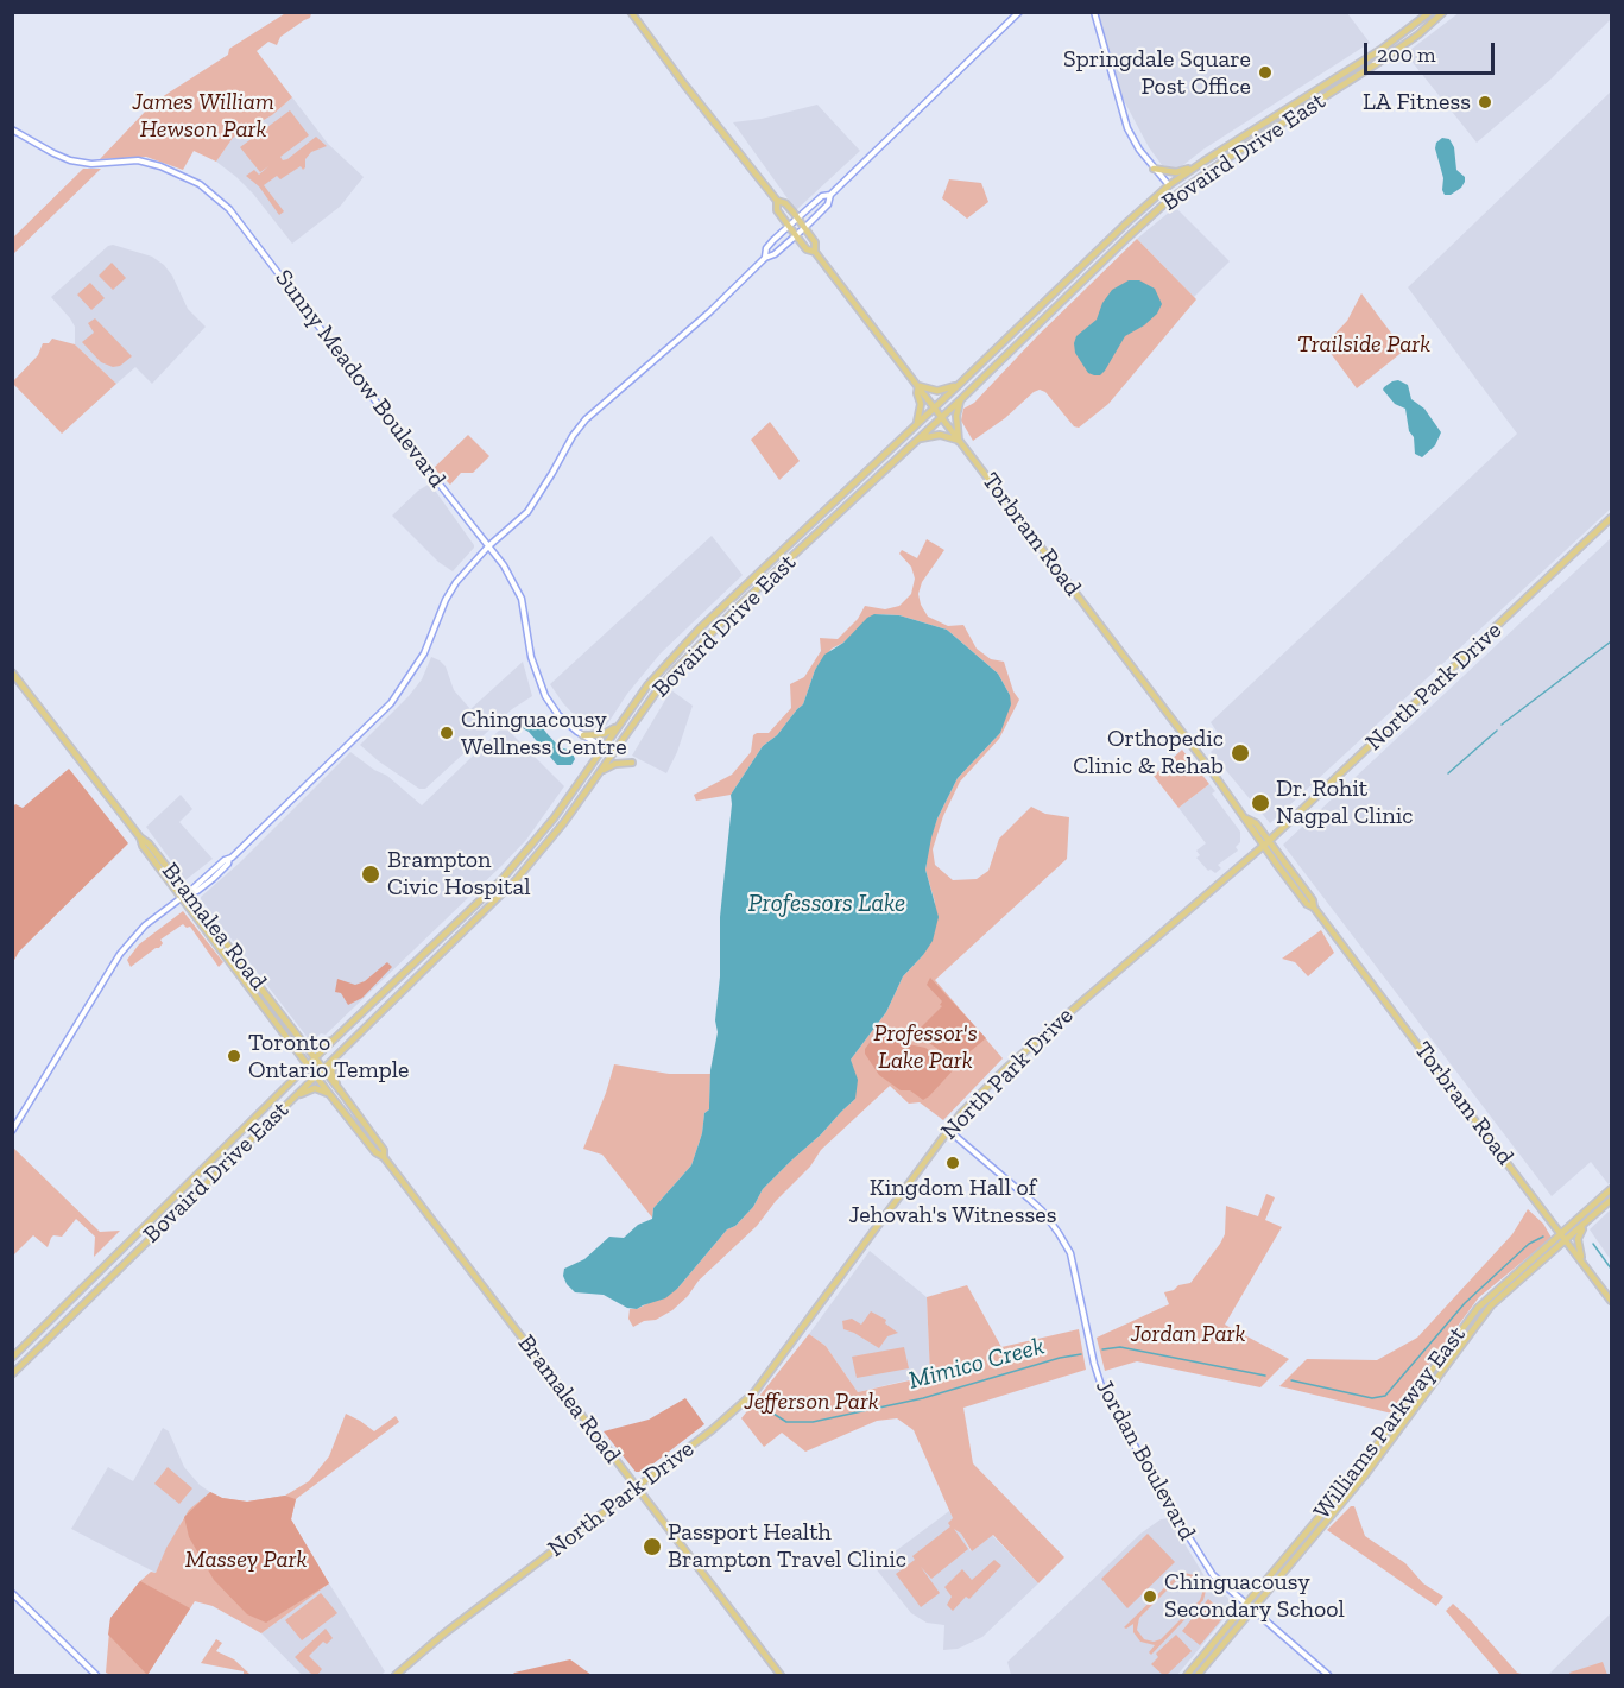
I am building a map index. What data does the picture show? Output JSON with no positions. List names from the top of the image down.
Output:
{
  "streets": {
    "main road": [
      "Bovaird Drive East",
      "Torbram Road",
      "North Park Drive",
      "Bramalea Road",
      "Williams Parkway East"
    ],
    "street": ["Sunny Meadow Boulevard", "Jordan Boulevard"]
  },
  "crossings": [
    ["Bovaird Drive East", "Sunny Meadow Boulevard"],
    ["Bovaird Drive East", "Torbram Road"],
    ["Bovaird Drive East", "Bramalea Road"],
    ["Torbram Road", "North Park Drive"],
    ["Torbram Road", "Williams Parkway East"],
    ["North Park Drive", "Bramalea Road"],
    ["North Park Drive", "Jordan Boulevard"],
    ["Williams Parkway East", "Jordan Boulevard"]
  ],
  "water": ["Professors Lake", "Mimico Creek"],
  "parks": [
    "James William Hewson Park",
    "Trailside Park",
    "Professor's Lake Park",
    "Jordan Park",
    "Jefferson Park",
    "Massey Park"
  ],
  "places": [
    "Springdale Square Post Office",
    "LA Fitness",
    "Chinguacousy Wellness Centre",
    "Orthopedic Clinic & Rehab",
    "Dr. Rohit Nagpal Clinic",
    "Brampton Civic Hospital",
    "Toronto Ontario Temple",
    "Kingdom Hall of Jehovah's Witnesses",
    "Passport Health Brampton Travel Clinic",
    "Chinguacousy Secondary School"
  ],
  "scale_bar": "200 m"
}
